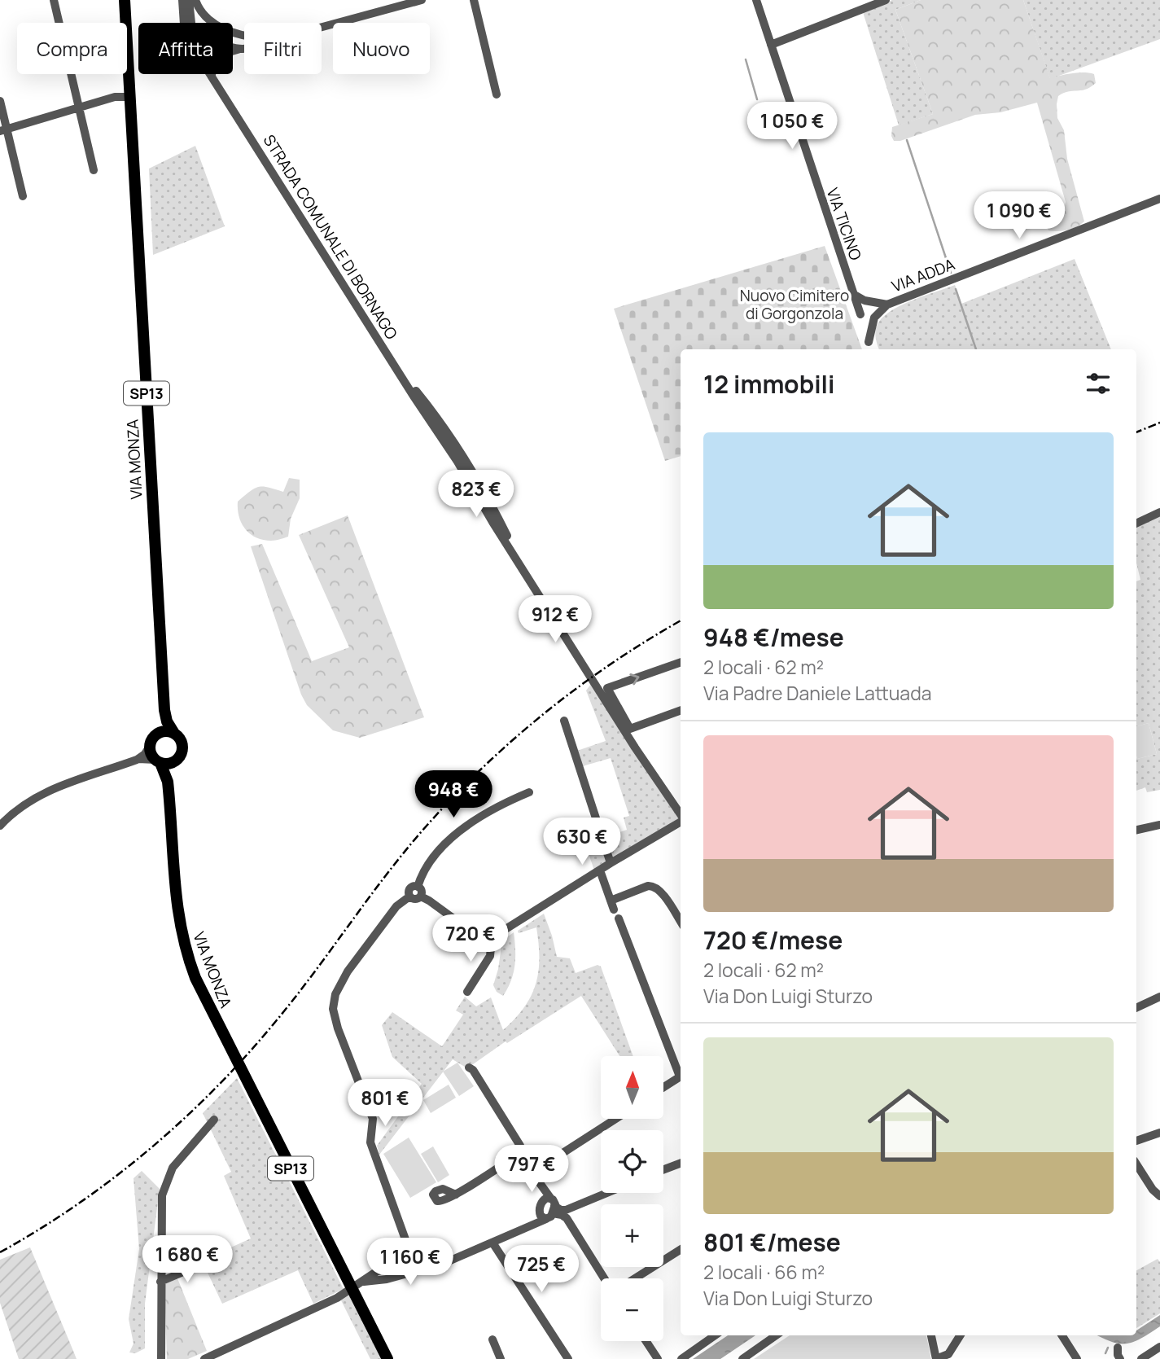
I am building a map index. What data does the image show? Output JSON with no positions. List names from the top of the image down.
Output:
{
  "streets": {
    "main road": ["SP13", "VIA MONZA"],
    "street": ["VIA TICINO", "STRADA COMUNALE DI BORNAGO", "VIA ADDA"]
  },
  "crossings": [
    ["VIA TICINO", "VIA ADDA"],
    ["SP13", "VIA MONZA"]
  ],
  "parks": ["Nuovo Cimitero di Gorgonzola"],
  "north": "top",
  "page": {
    "chip": [
      "Compra",
      "Affitta",
      "Filtri",
      "Nuovo"
    ],
    "price": [
      "1 050 €",
      "1 090 €",
      "823 €",
      "912 €",
      "948 €",
      "630 €",
      "720 €",
      "801 €",
      "797 €",
      "1 680 €",
      "1 160 €",
      "725 €"
    ],
    "heading": "12 immobili",
    "list": [
      {
        "name": "948 €/mese",
        "note": "2 locali · 62 m² · Via Padre Daniele Lattuada"
      },
      {
        "name": "720 €/mese",
        "note": "2 locali · 62 m² · Via Don Luigi Sturzo"
      },
      {
        "name": "801 €/mese",
        "note": "2 locali · 66 m² · Via Don Luigi Sturzo"
      }
    ],
    "map_buttons": ["+", "−"]
  }
}
